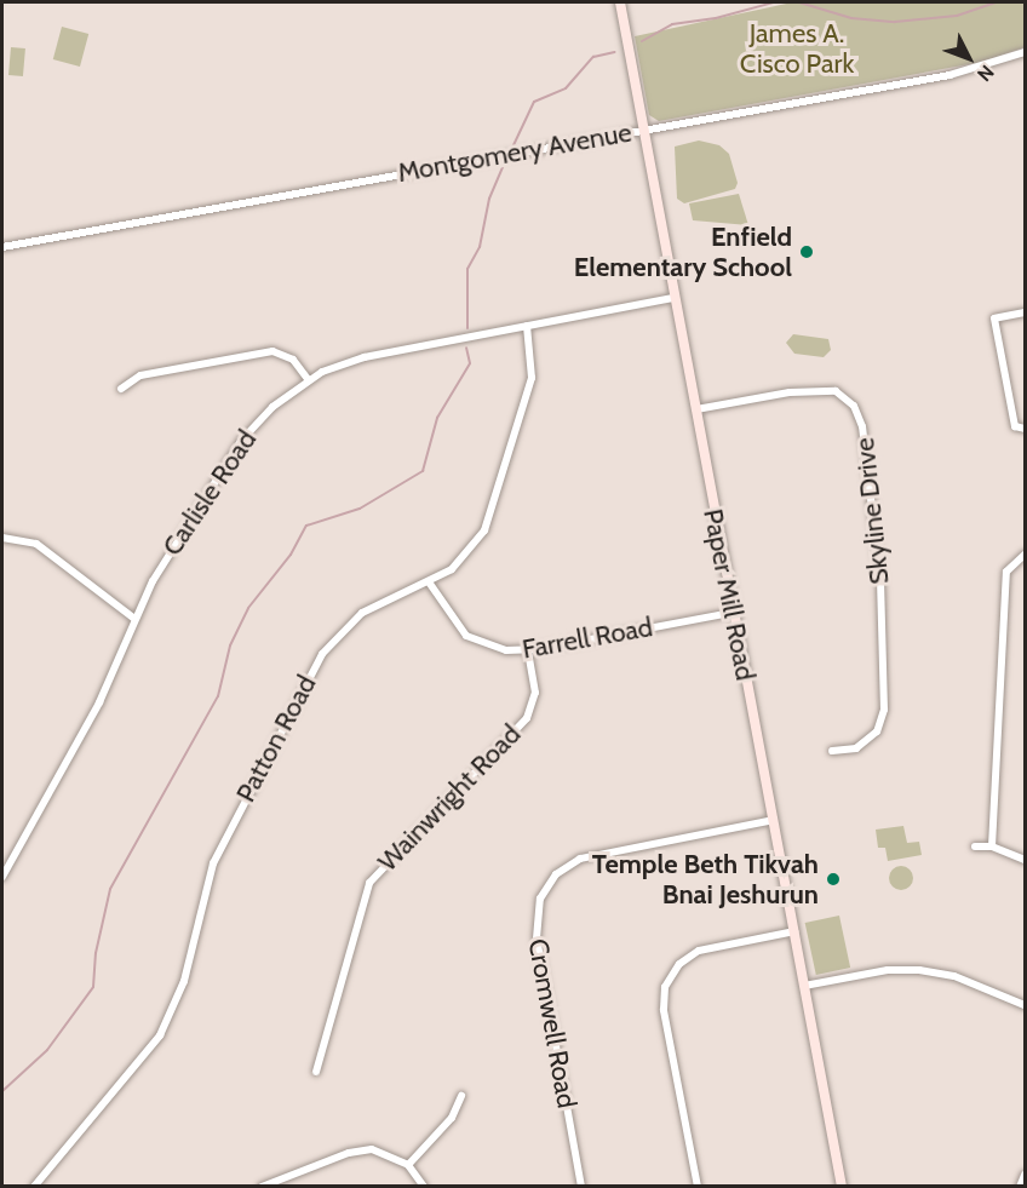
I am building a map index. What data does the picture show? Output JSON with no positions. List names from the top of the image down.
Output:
{
  "streets": {
    "main road": ["Paper Mill Road"],
    "street": [
      "Montgomery Avenue",
      "Carlisle Road",
      "Skyline Drive",
      "Farrell Road",
      "Patton Road",
      "Wainwright Road",
      "Cromwell Road"
    ]
  },
  "crossings": [
    ["Montgomery Avenue", "Paper Mill Road"],
    ["Carlisle Road", "Paper Mill Road"],
    ["Carlisle Road", "Patton Road"],
    ["Skyline Drive", "Paper Mill Road"],
    ["Paper Mill Road", "Farrell Road"],
    ["Paper Mill Road", "Cromwell Road"],
    ["Farrell Road", "Patton Road"],
    ["Farrell Road", "Wainwright Road"]
  ],
  "parks": ["James A. Cisco Park"],
  "places": ["Enfield Elementary School", "Temple Beth Tikvah Bnai Jeshurun"],
  "north": "bottom right"
}
